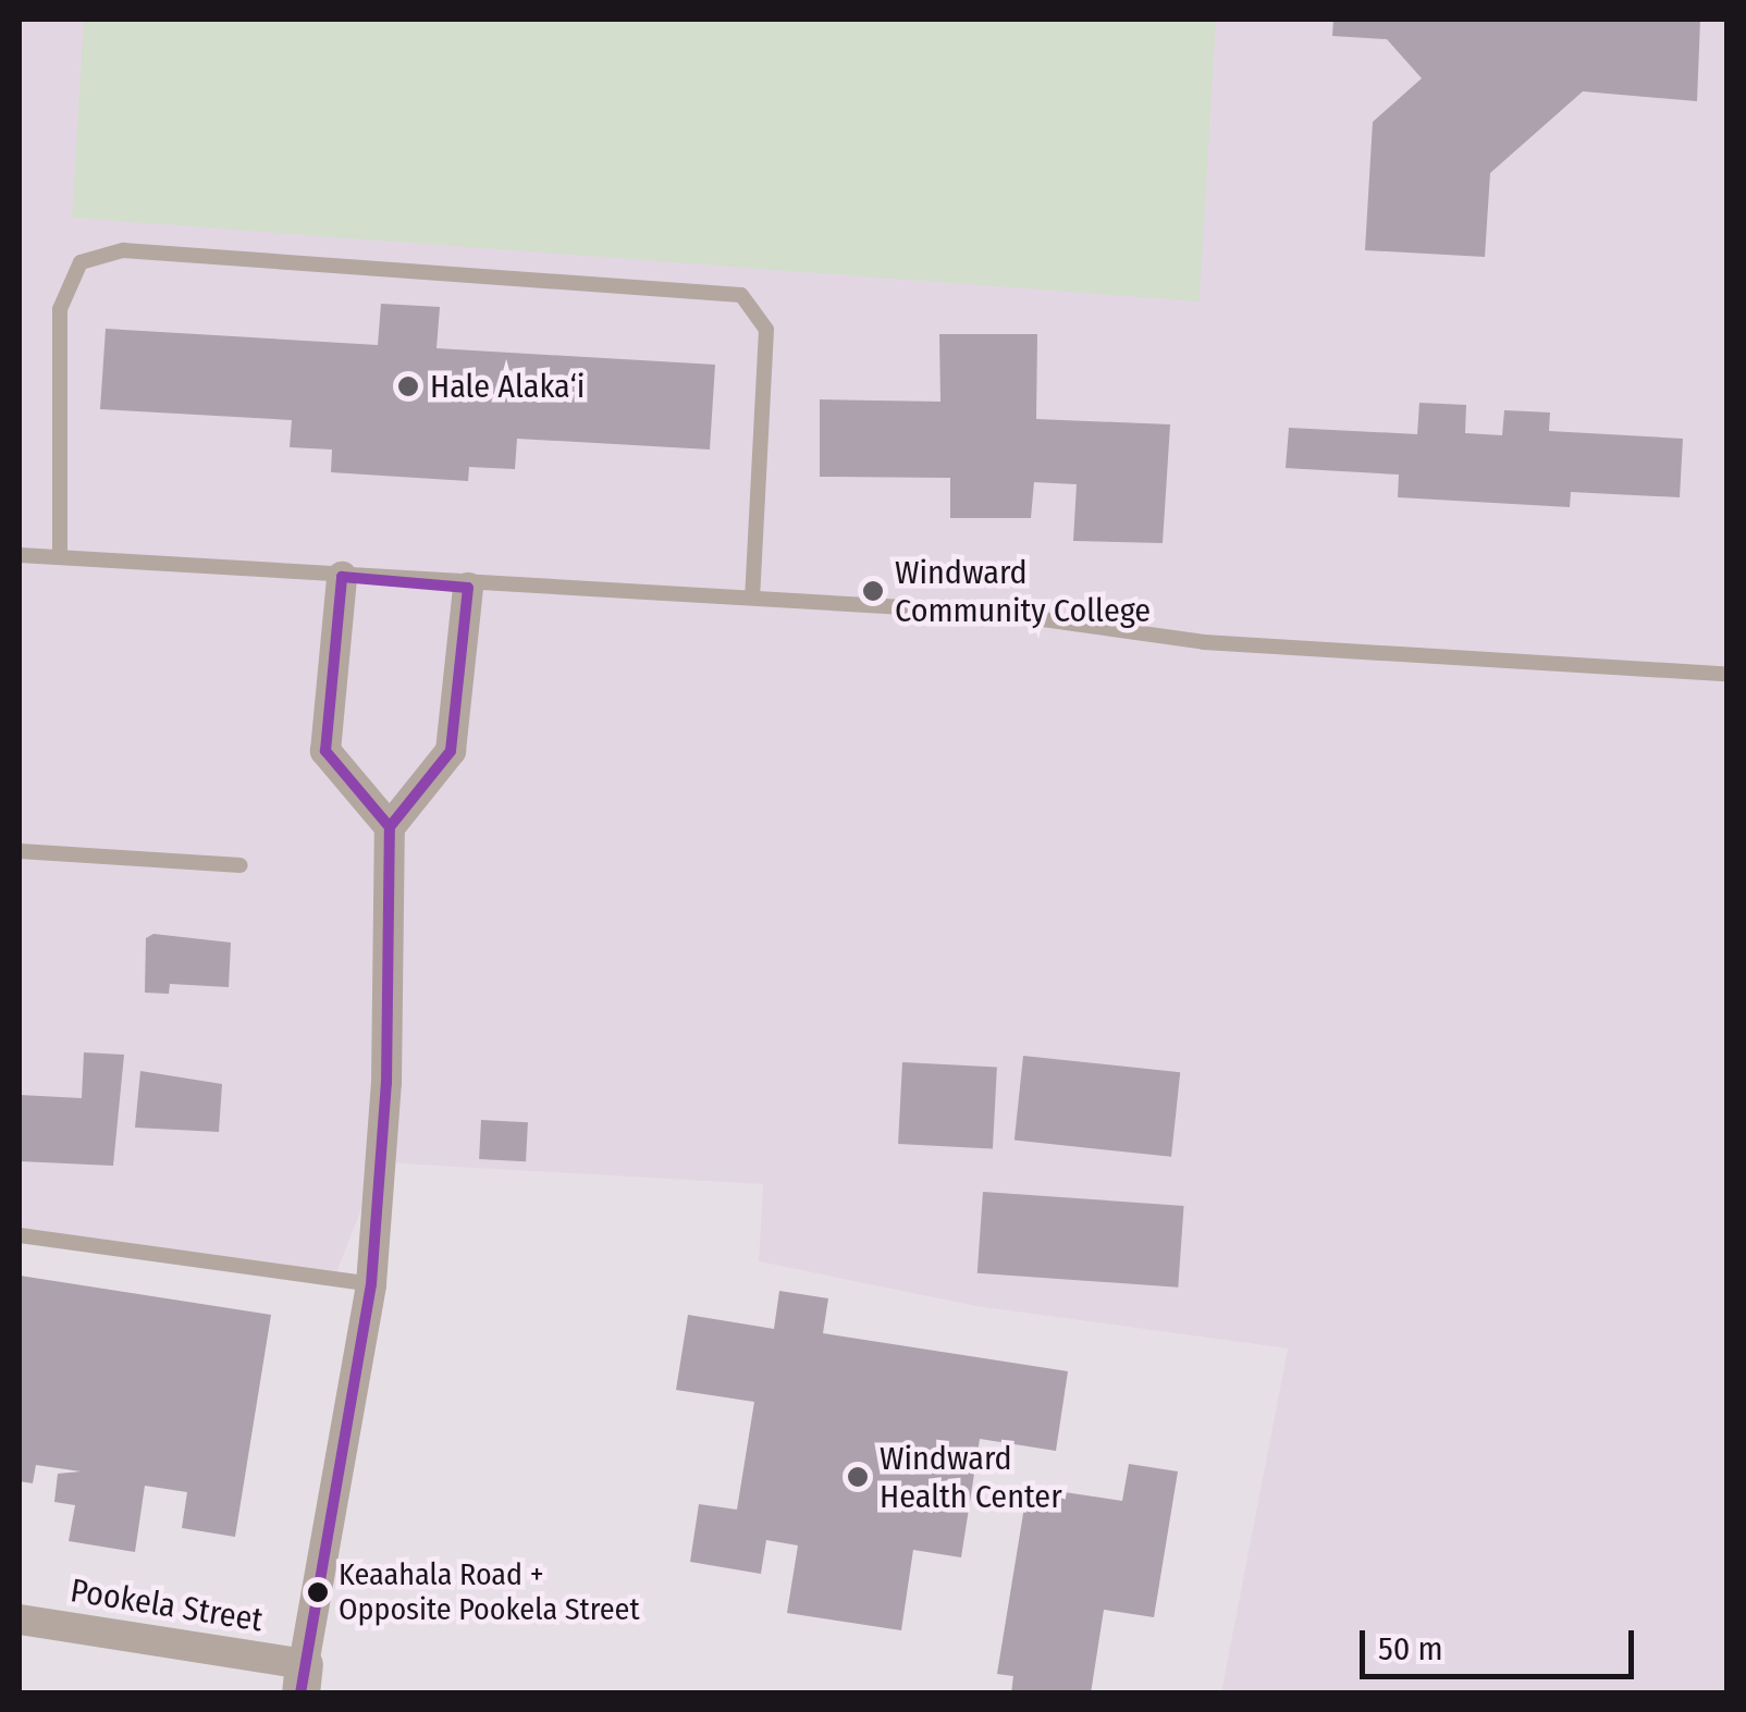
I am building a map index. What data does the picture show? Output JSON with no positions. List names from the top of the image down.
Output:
{
  "streets": {
    "street": ["Pookela Street"]
  },
  "places": [
    "Hale Alaka‘i",
    "Windward Community College",
    "Windward Health Center",
    "Keaahala Road + Opposite Pookela Street"
  ],
  "scale_bar": "50 m"
}
